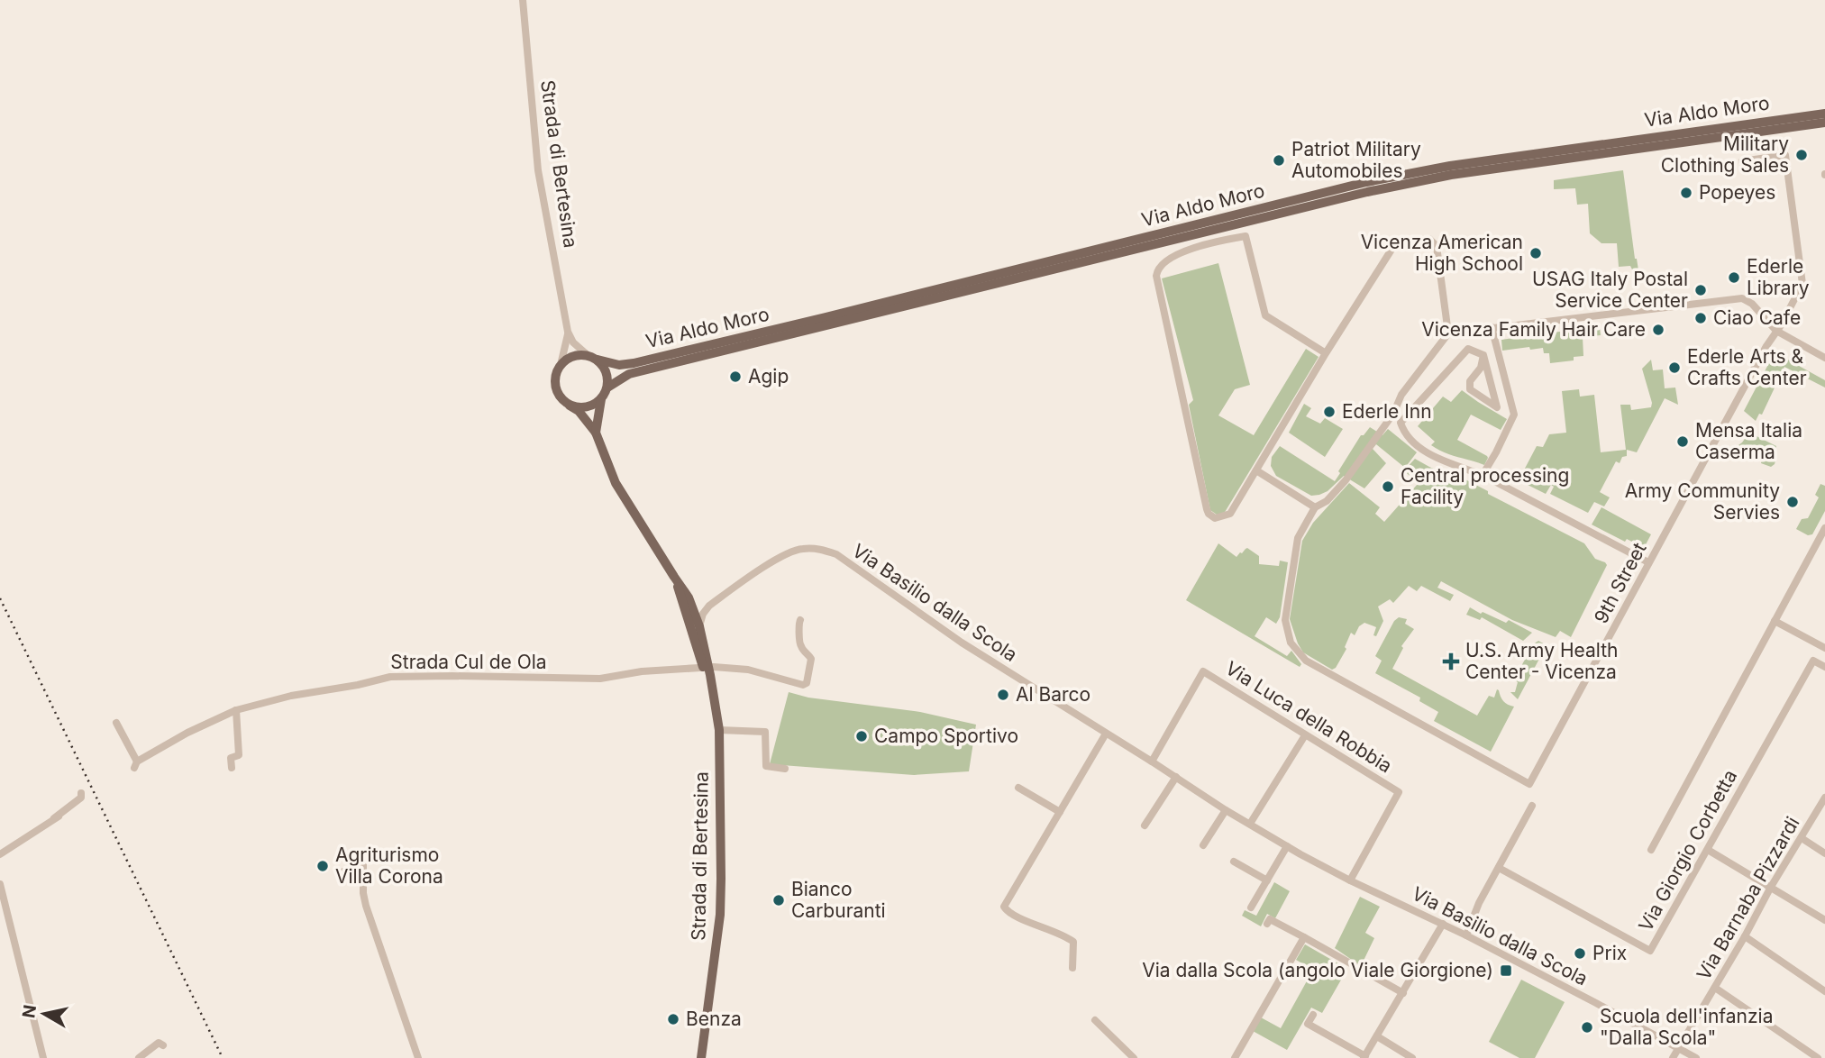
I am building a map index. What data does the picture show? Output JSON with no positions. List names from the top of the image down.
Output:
{
  "streets": {
    "main road": ["Via Aldo Moro", "Strada di Bertesina"],
    "street": [
      "9th Street",
      "Via Basilio dalla Scola",
      "Strada Cul de Ola",
      "Via Luca della Robbia",
      "Via Giorgio Corbetta",
      "Via Barnaba Pizzardi"
    ]
  },
  "crossings": [
    ["Via Aldo Moro", "Strada di Bertesina"],
    ["Strada di Bertesina", "Via Basilio dalla Scola"],
    ["Strada di Bertesina", "Strada Cul de Ola"],
    ["Via Basilio dalla Scola", "Via Luca della Robbia"],
    ["Via Basilio dalla Scola", "Via Barnaba Pizzardi"]
  ],
  "places": {
    "other": [
      "Military Clothing Sales",
      "Patriot Military Automobiles",
      "Popeyes",
      "Vicenza American High School",
      "Ederle Library",
      "USAG Italy Postal Service Center",
      "Ciao Cafe",
      "Vicenza Family Hair Care",
      "Ederle Arts & Crafts Center",
      "Agip",
      "Ederle Inn",
      "Mensa Italia Caserma",
      "Central processing Facility",
      "Army Community Servies",
      "Al Barco",
      "Campo Sportivo",
      "Agriturismo Villa Corona",
      "Bianco Carburanti",
      "Prix",
      "Benza",
      "Scuola dell'infanzia \"Dalla Scola\""
    ],
    "health": ["U.S. Army Health Center - Vicenza"],
    "transit": ["Via dalla Scola (angolo Viale Giorgione)"]
  },
  "north": "left"
}
